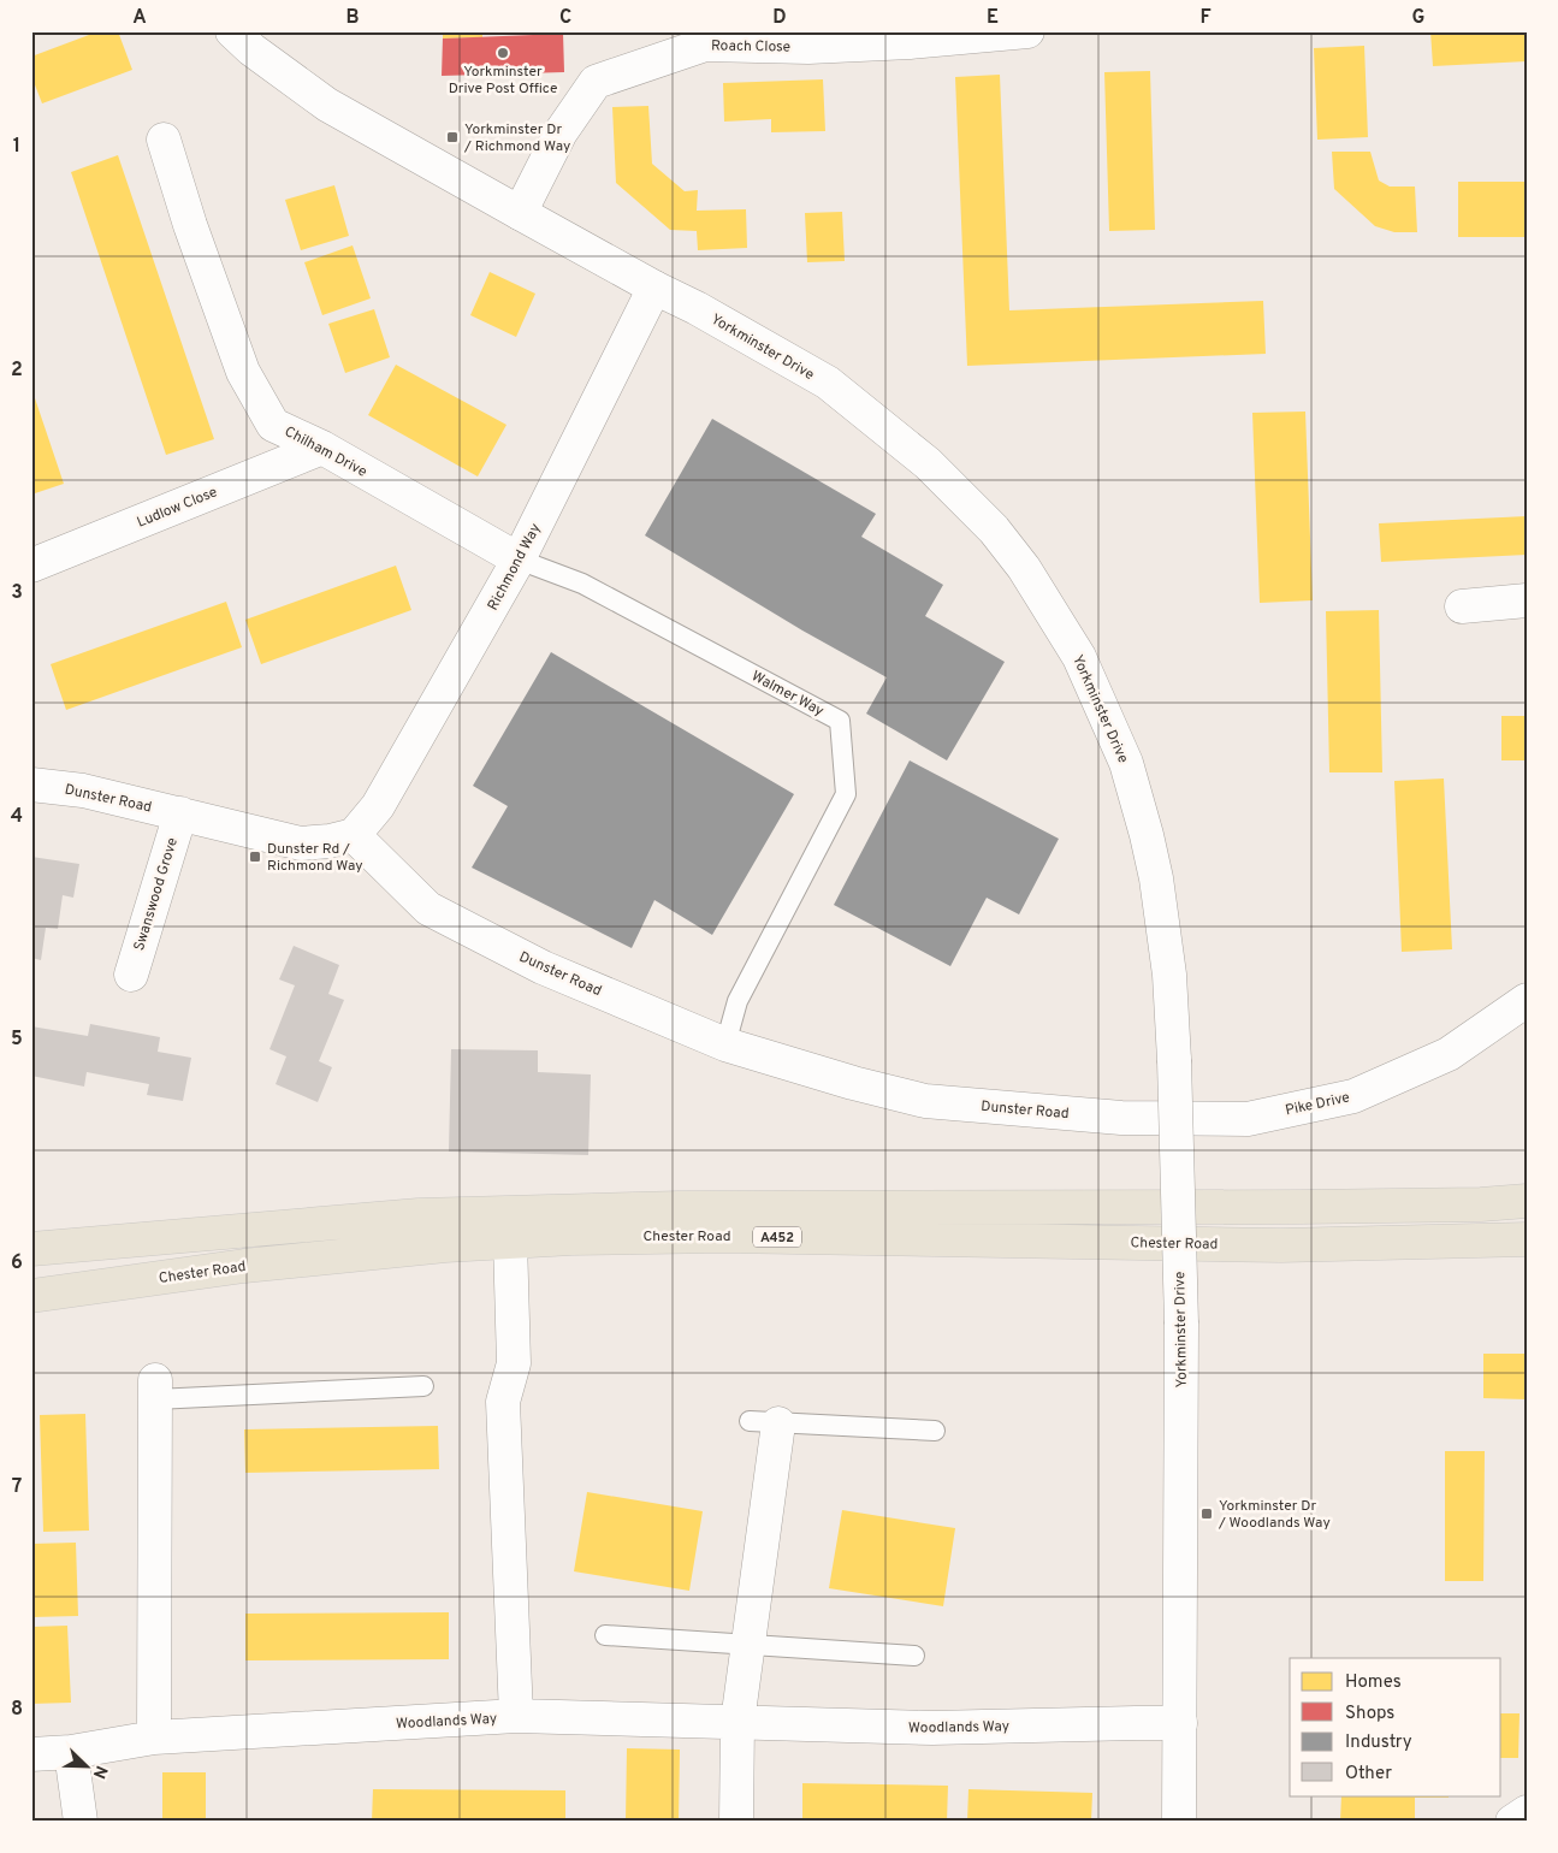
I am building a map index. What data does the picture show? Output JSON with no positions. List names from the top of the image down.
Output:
{
  "streets": {
    "highway": ["Chester Road", "A452"],
    "street": [
      "Roach Close",
      "Yorkminster Drive",
      "Chilham Drive",
      "Ludlow Close",
      "Richmond Way",
      "Dunster Road",
      "Swanswood Grove",
      "Pike Drive",
      "Woodlands Way"
    ],
    "lane": ["Walmer Way"]
  },
  "crossings": [
    ["Roach Close", "Yorkminster Drive"],
    ["Yorkminster Drive", "Richmond Way"],
    ["Yorkminster Drive", "Woodlands Way"],
    ["Chilham Drive", "Ludlow Close"],
    ["Chilham Drive", "Richmond Way"],
    ["Chilham Drive", "Walmer Way"],
    ["Richmond Way", "Walmer Way"],
    ["Richmond Way", "Dunster Road"],
    ["Walmer Way", "Dunster Road"],
    ["Dunster Road", "Swanswood Grove"],
    ["Dunster Road", "Pike Drive"]
  ],
  "places": {
    "other": ["Yorkminster Drive Post Office"],
    "transit": ["Yorkminster Dr / Richmond Way", "Dunster Rd / Richmond Way", "Yorkminster Dr / Woodlands Way"]
  },
  "legend": [
    "Homes",
    "Shops",
    "Industry",
    "Other"
  ],
  "north": "bottom right",
  "grid": {
    "columns": [
      "A",
      "B",
      "C",
      "D",
      "E",
      "F",
      "G"
    ],
    "rows": [
      "1",
      "2",
      "3",
      "4",
      "5",
      "6",
      "7",
      "8"
    ]
  }
}
